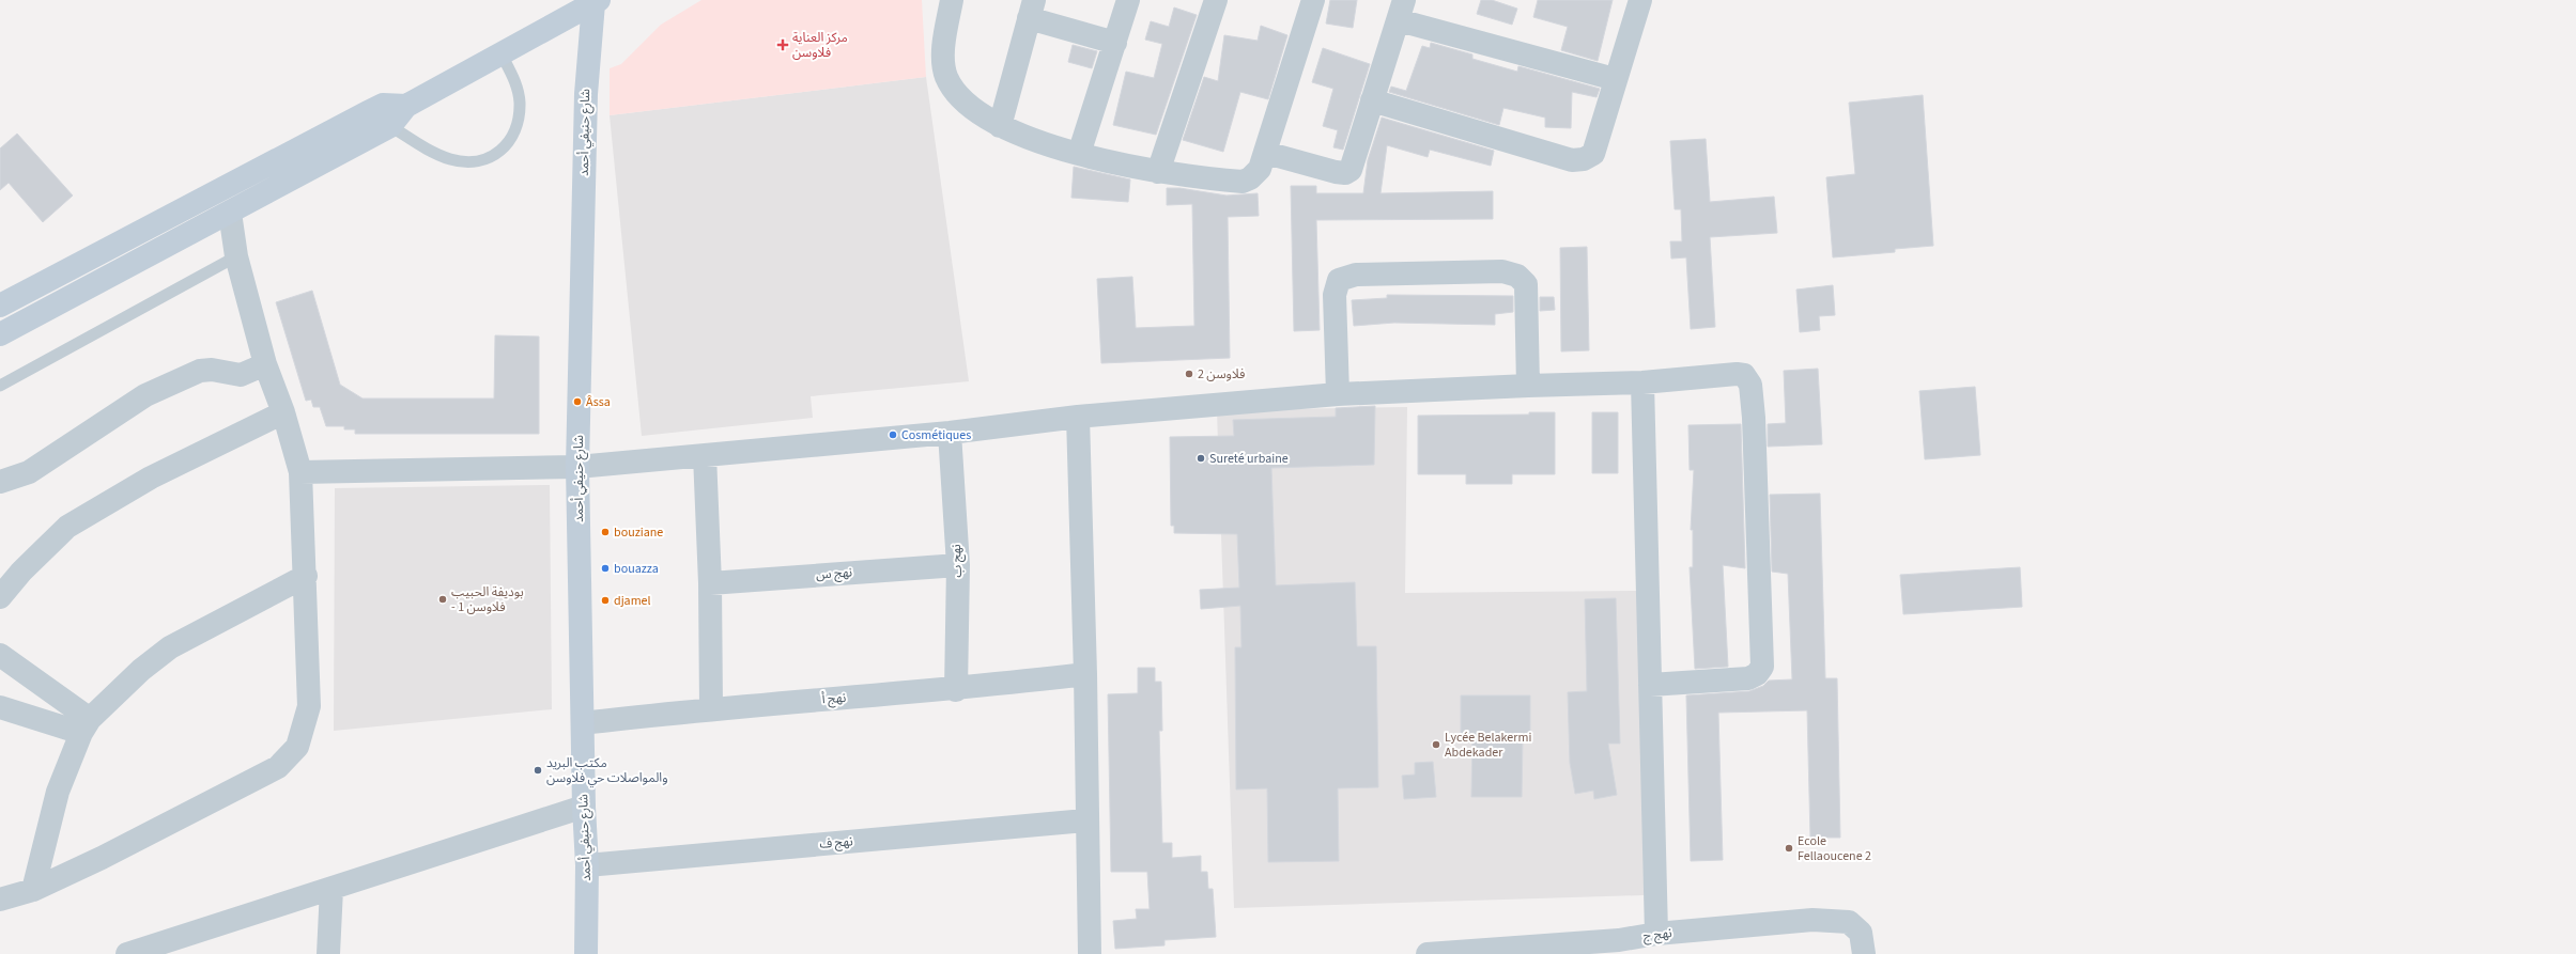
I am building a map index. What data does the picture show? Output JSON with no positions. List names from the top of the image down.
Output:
{
  "streets": {
    "main road": ["شارع حنيفي أحمد"],
    "street": [
      "نهج ب",
      "نهج س",
      "نهج أ",
      "نهج ف",
      "نهج ج"
    ]
  },
  "crossings": [
    ["شارع حنيفي أحمد", "نهج أ"],
    ["شارع حنيفي أحمد", "نهج ف"],
    ["نهج ب", "نهج س"],
    ["نهج ب", "نهج أ"]
  ],
  "places": {
    "health": ["مركز العناية فلاوسن"],
    "other": [
      "فلاوسن 2",
      "Âssa",
      "Cosmétiques",
      "Sureté urbaine",
      "bouziane",
      "bouazza",
      "بوديفة الحبيب - فلاوسن 1",
      "djamel",
      "Lycée Belakermi Abdekader",
      "مكتب البريد والمواصلات حي فلاوسن",
      "Ecole Fellaoucene 2"
    ]
  }
}
